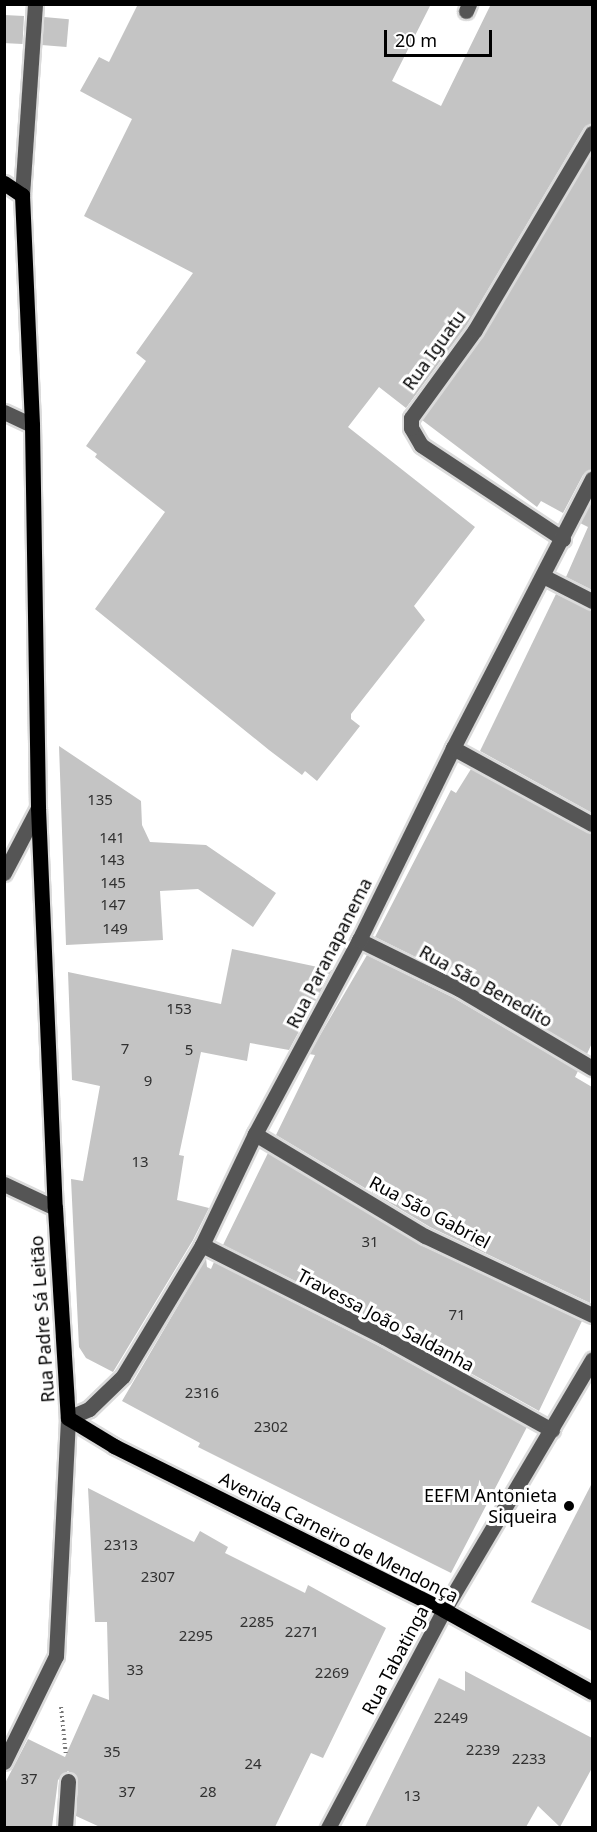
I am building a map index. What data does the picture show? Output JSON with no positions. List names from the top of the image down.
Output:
{
  "streets": {
    "main road": ["Rua Padre Sá Leitão", "Avenida Carneiro de Mendonça"],
    "street": [
      "Rua Iguatu",
      "Rua Paranapanema",
      "Rua São Benedito",
      "Rua São Gabriel",
      "Travessa João Saldanha",
      "Rua Tabatinga"
    ]
  },
  "crossings": [
    ["Rua Iguatu", "Rua Paranapanema"],
    ["Rua Paranapanema", "Rua São Benedito"],
    ["Rua Paranapanema", "Rua São Gabriel"],
    ["Rua Paranapanema", "Rua Padre Sá Leitão"],
    ["Rua Paranapanema", "Travessa João Saldanha"],
    ["Rua Paranapanema", "Avenida Carneiro de Mendonça"],
    ["Rua Padre Sá Leitão", "Avenida Carneiro de Mendonça"],
    ["Travessa João Saldanha", "Rua Tabatinga"],
    ["Avenida Carneiro de Mendonça", "Rua Tabatinga"]
  ],
  "places": ["EEFM Antonieta Siqueira"],
  "house_numbers": [
    "135",
    "141",
    "143",
    "145",
    "147",
    "149",
    "153",
    "7",
    "5",
    "9",
    "13",
    "31",
    "71",
    "2316",
    "2302",
    "2313",
    "2307",
    "2285",
    "2271",
    "2295",
    "33",
    "2269",
    "2249",
    "2239",
    "35",
    "2233",
    "24",
    "37",
    "37",
    "28",
    "13"
  ],
  "scale_bar": "20 m"
}
